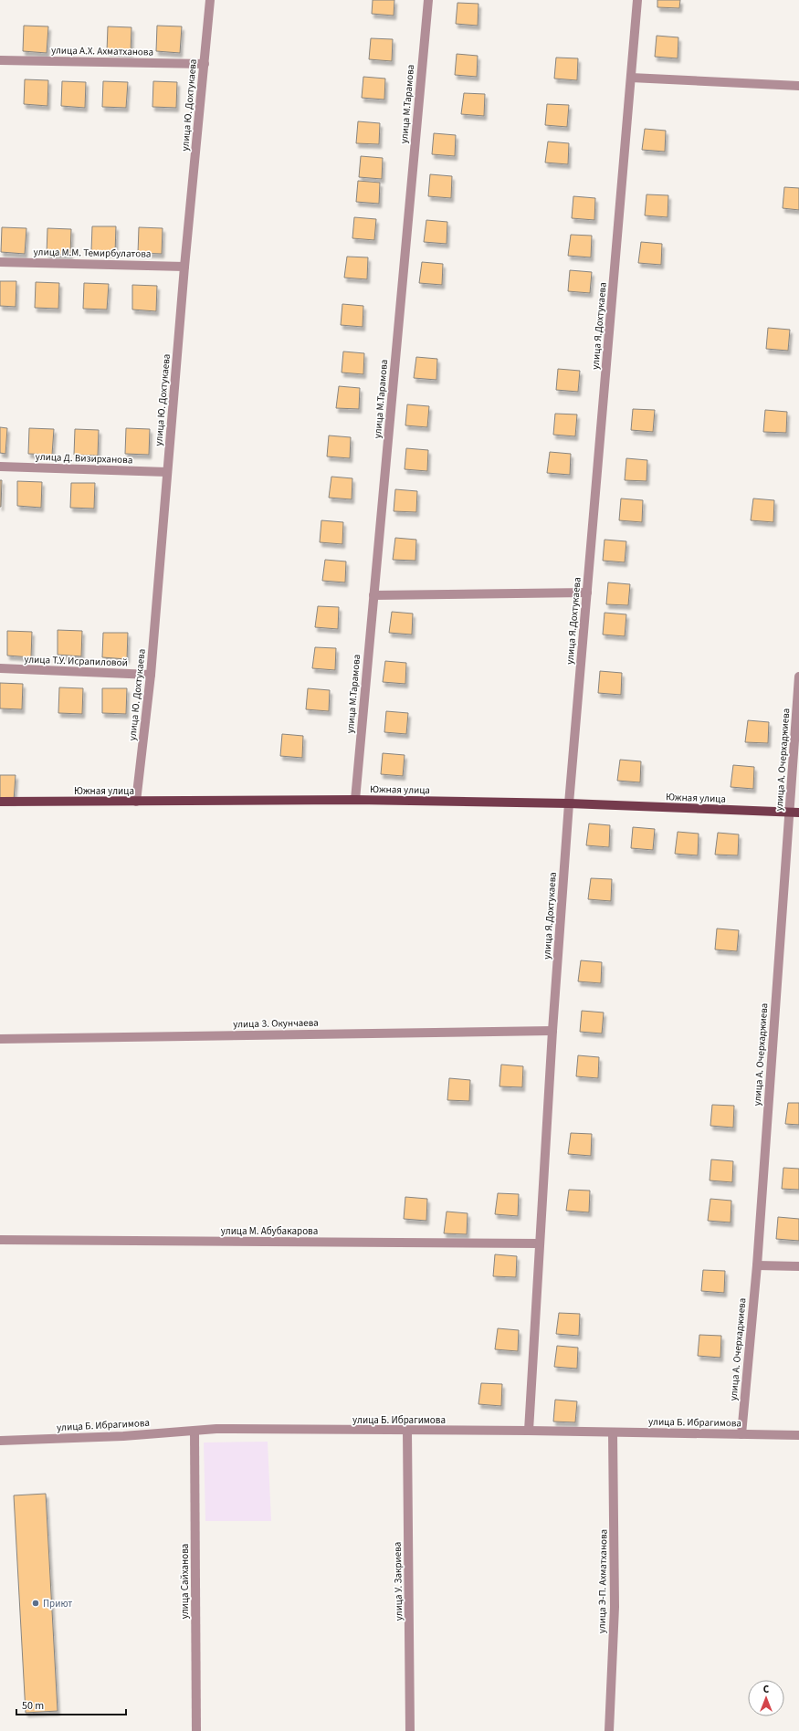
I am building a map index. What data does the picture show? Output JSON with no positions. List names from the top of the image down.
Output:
{
  "streets": {
    "main road": ["Южная улица"],
    "street": [
      "улица А.Х. Ахматханова",
      "улица М.Тарамова",
      "улица Ю. Дохтукаева",
      "улица М.М. Темирбулатова",
      "улица Я.Дохтукаева",
      "улица Д. Визирханова",
      "улица Т.У. Исрапиловой",
      "улица А. Очерхаджиева",
      "улица З. Окунчаева",
      "улица М. Абубакарова",
      "улица Б. Ибрагимова",
      "улица Сайханова",
      "улица У. Закриева",
      "улица Э-П. Ахматханова"
    ]
  },
  "crossings": [
    ["улица А.Х. Ахматханова", "улица Ю. Дохтукаева"],
    ["улица М.Тарамова", "Южная улица"],
    ["улица Ю. Дохтукаева", "улица М.М. Темирбулатова"],
    ["улица Ю. Дохтукаева", "улица Д. Визирханова"],
    ["улица Ю. Дохтукаева", "улица Т.У. Исрапиловой"],
    ["улица Ю. Дохтукаева", "Южная улица"],
    ["улица Я.Дохтукаева", "Южная улица"],
    ["улица Я.Дохтукаева", "улица З. Окунчаева"],
    ["улица Я.Дохтукаева", "улица М. Абубакарова"],
    ["улица Я.Дохтукаева", "улица Б. Ибрагимова"],
    ["улица А. Очерхаджиева", "Южная улица"],
    ["улица А. Очерхаджиева", "улица Б. Ибрагимова"],
    ["улица Б. Ибрагимова", "улица Сайханова"],
    ["улица Б. Ибрагимова", "улица У. Закриева"],
    ["улица Б. Ибрагимова", "улица Э-П. Ахматханова"]
  ],
  "places": ["Приют"],
  "scale_bar": "50 m",
  "north": "top"
}
